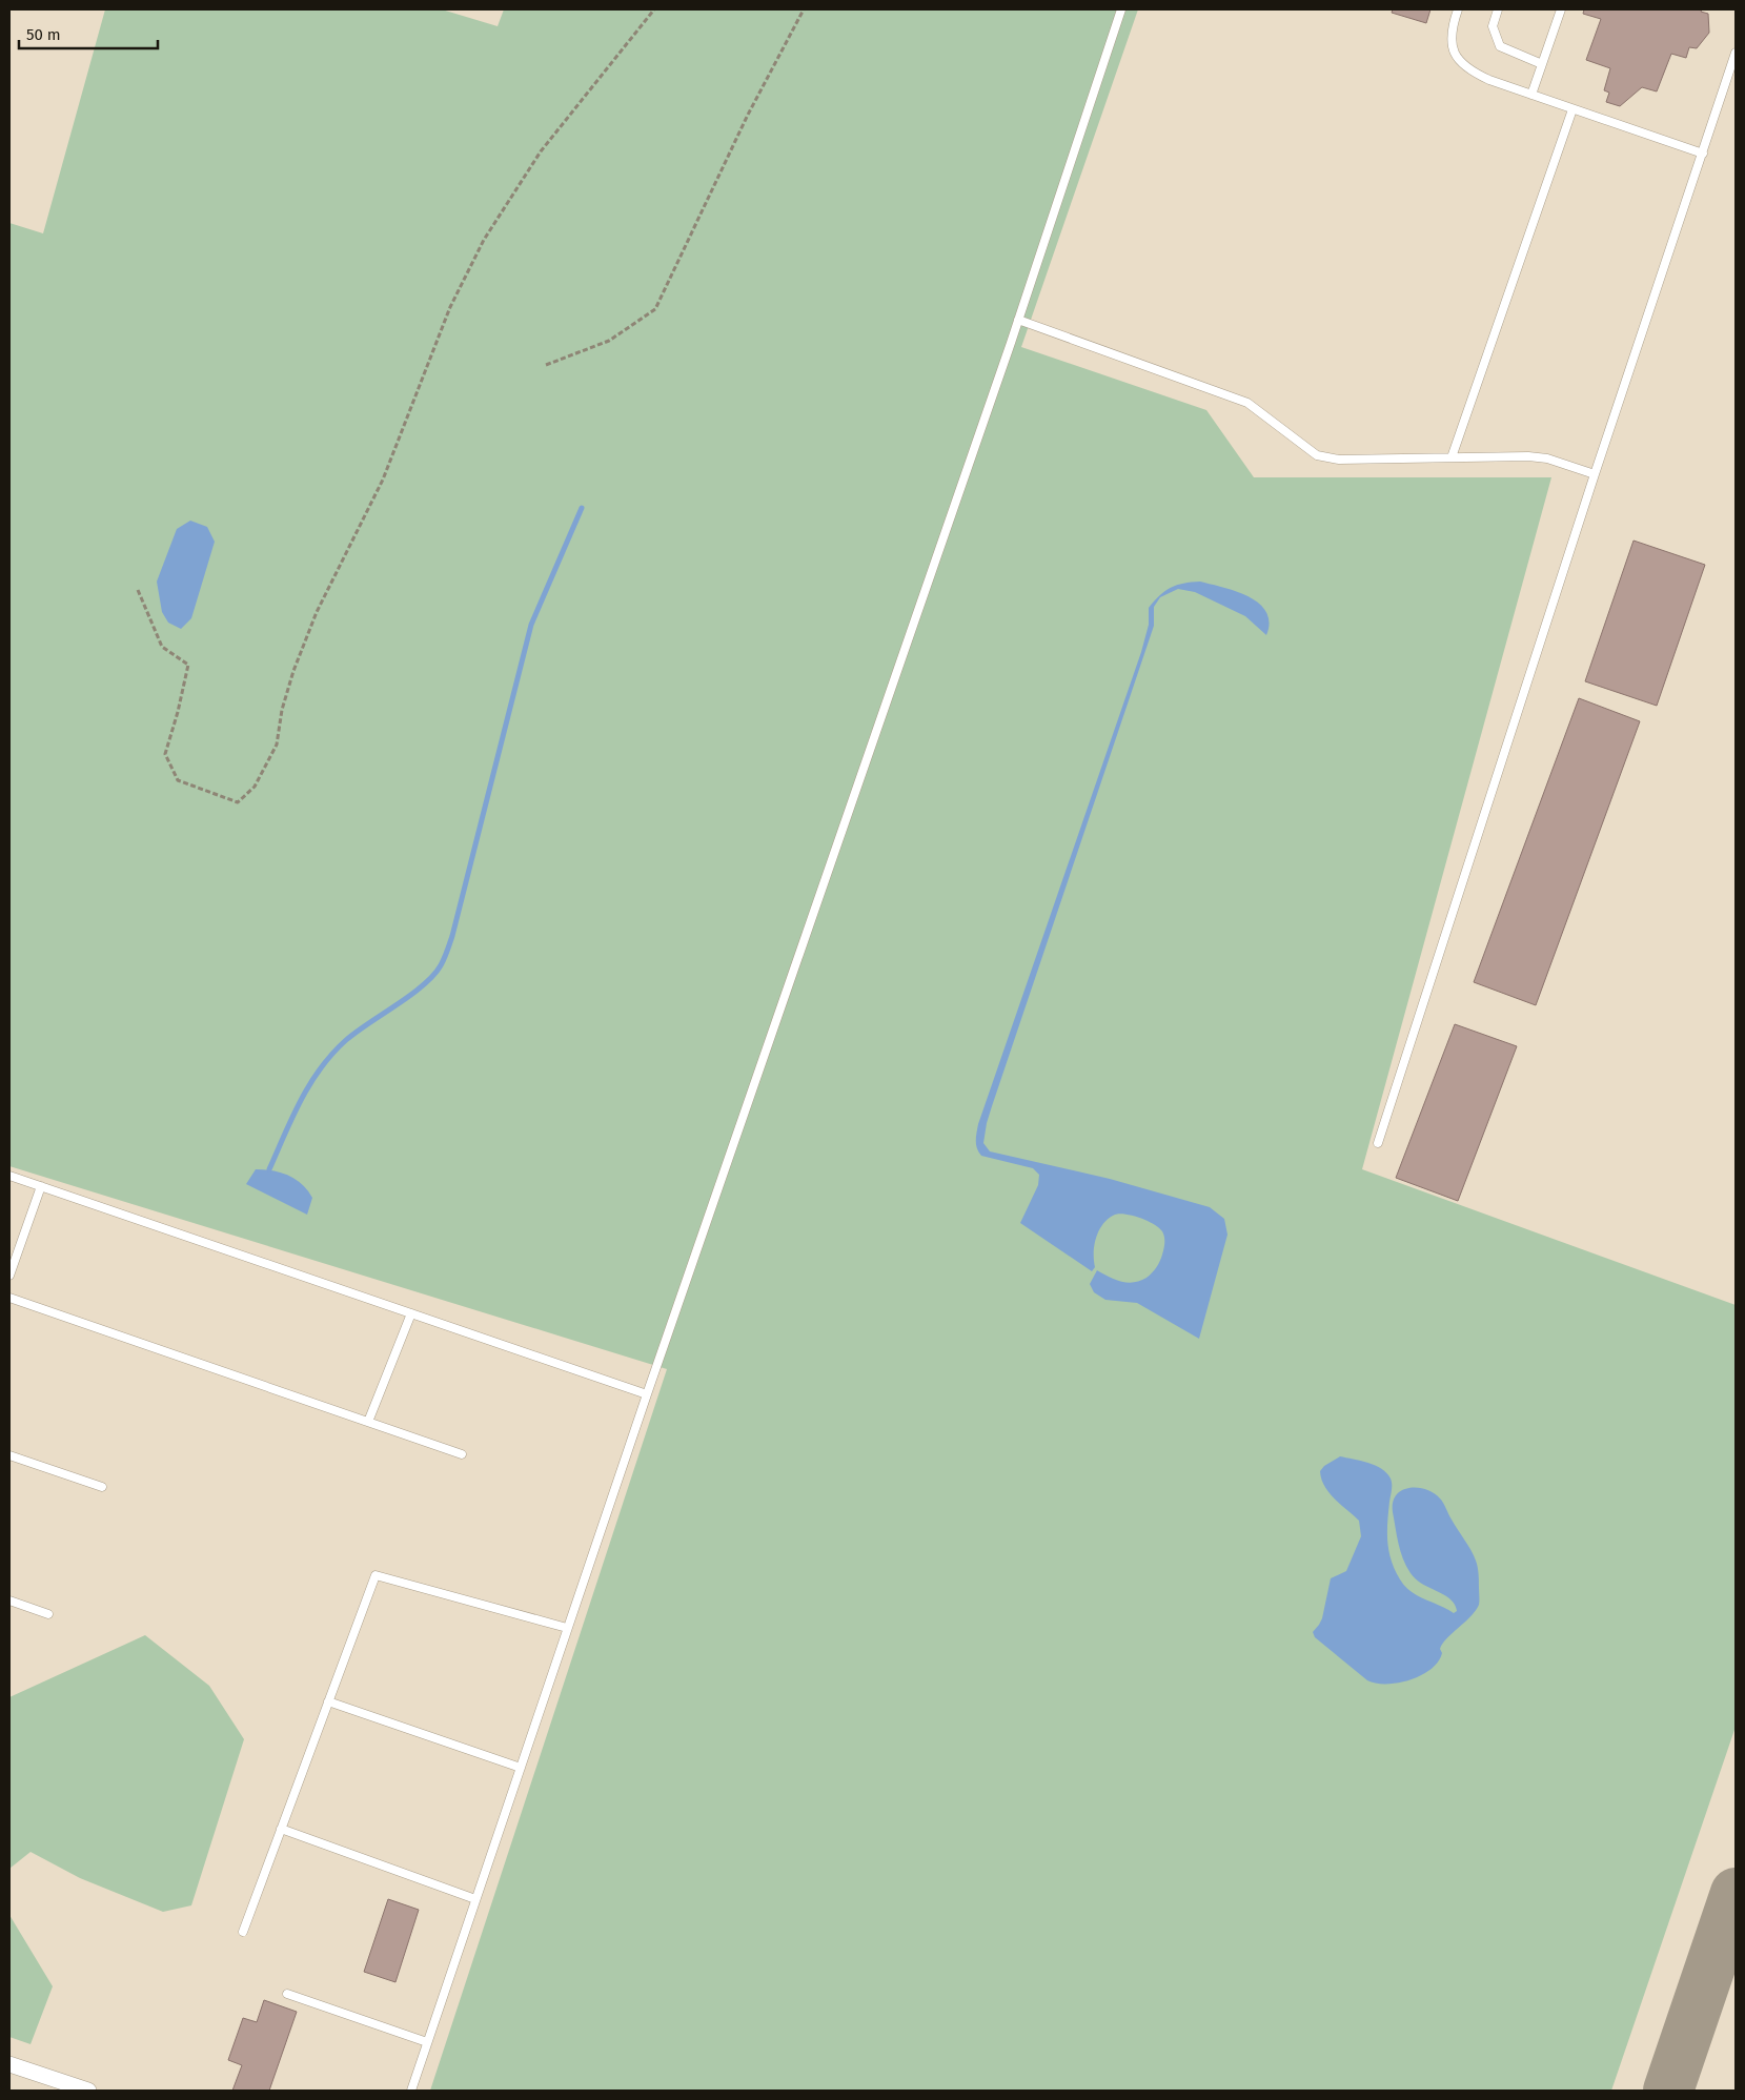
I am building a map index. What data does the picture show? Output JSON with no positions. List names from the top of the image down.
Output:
{
  "scale_bar": "50 m"
}
